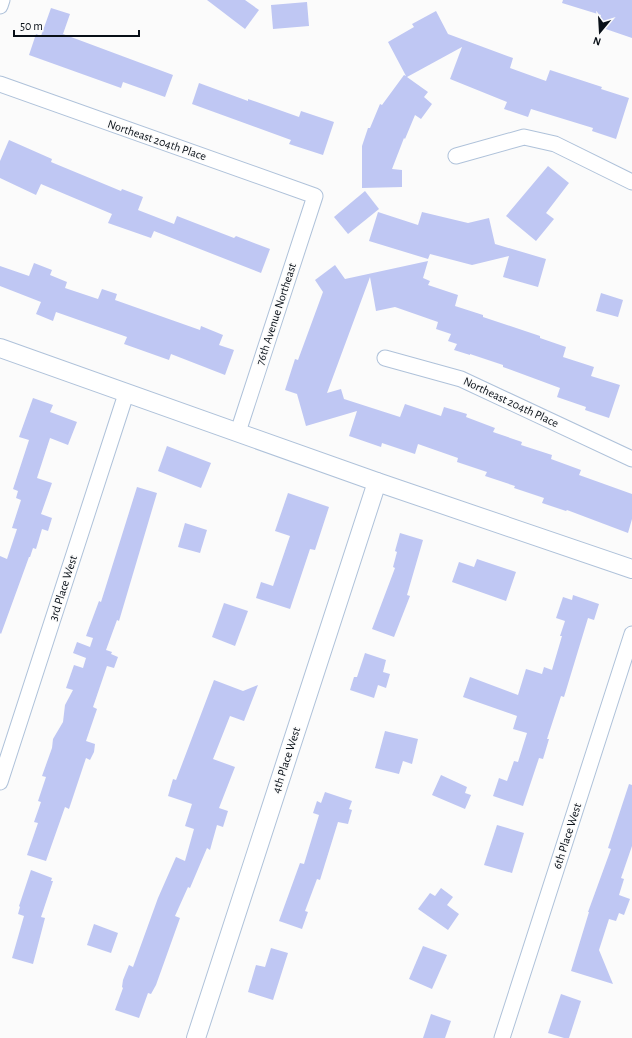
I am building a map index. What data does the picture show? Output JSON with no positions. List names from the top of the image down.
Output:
{
  "streets": {
    "street": [
      "Northeast 204th Place",
      "76th Avenue Northeast",
      "3rd Place West",
      "4th Place West",
      "6th Place West"
    ]
  },
  "crossings": [
    ["Northeast 204th Place", "76th Avenue Northeast"]
  ],
  "scale_bar": "50 m",
  "north": "bottom"
}
